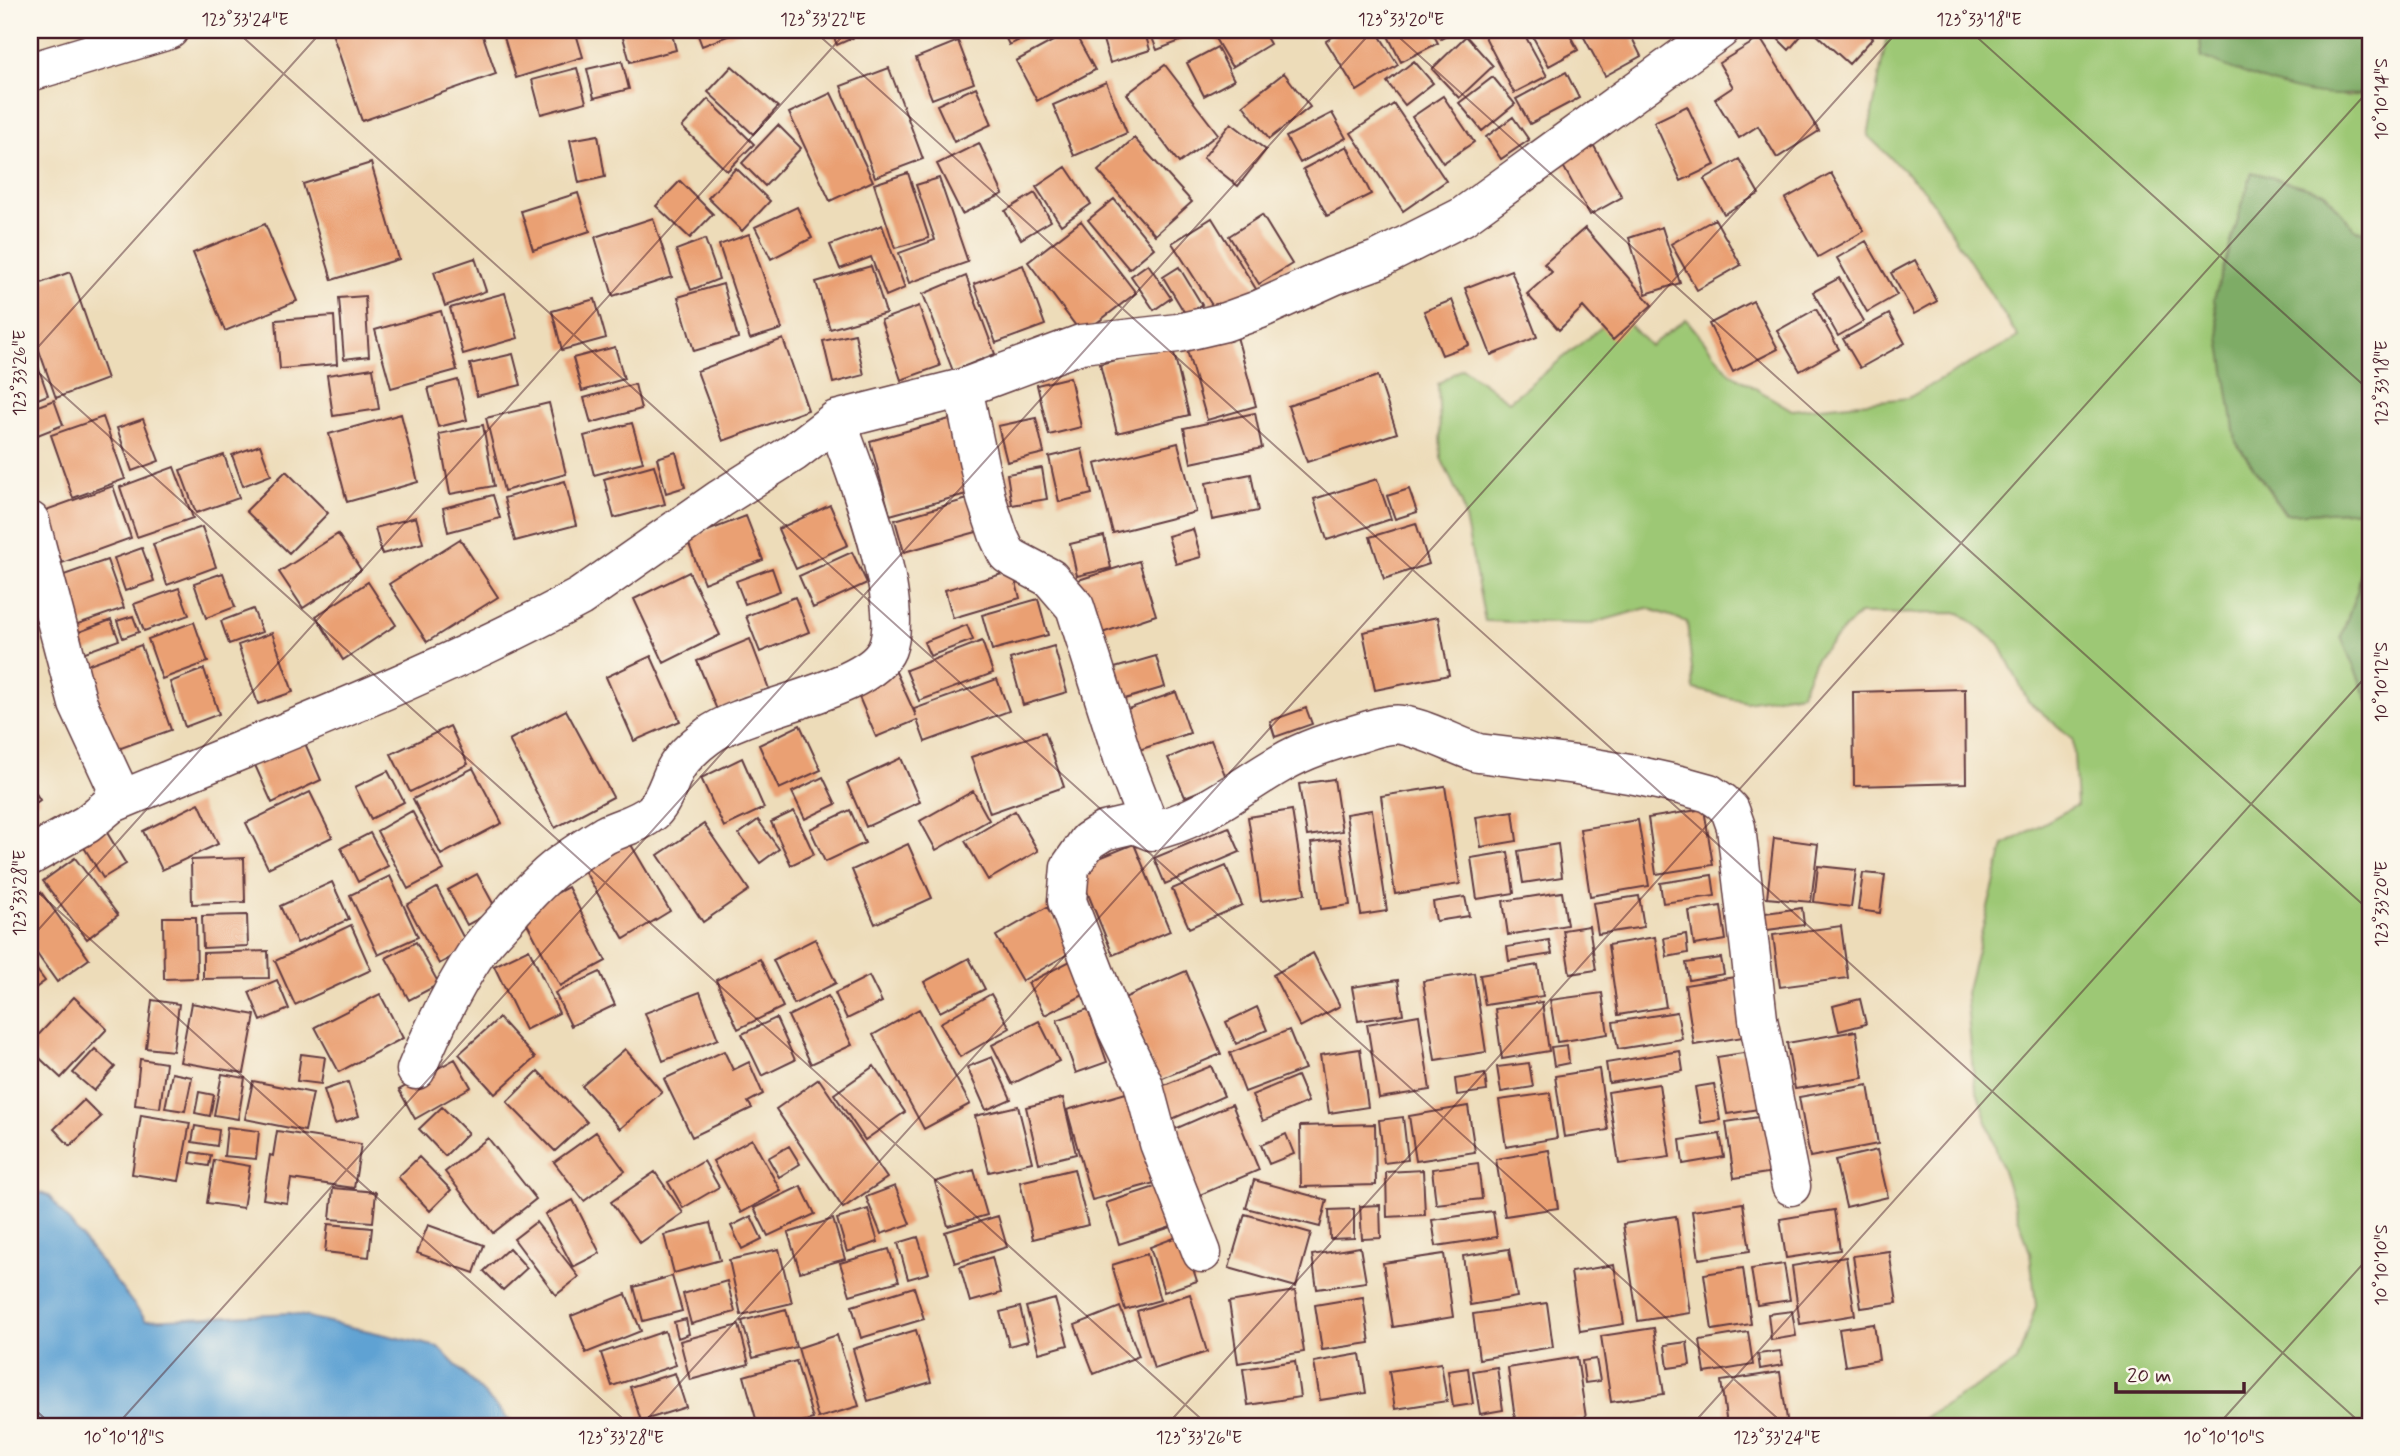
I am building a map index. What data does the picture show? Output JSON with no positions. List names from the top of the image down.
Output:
{
  "scale_bar": "20 m",
  "coordinates": [
    "123°33'24\"E",
    "123°33'22\"E",
    "123°33'20\"E",
    "123°33'18\"E",
    "10°10'14\"S",
    "123°33'26\"E",
    "10°10'12\"S",
    "123°33'28\"E",
    "10°10'10\"S",
    "10°10'18\"S"
  ]
}
